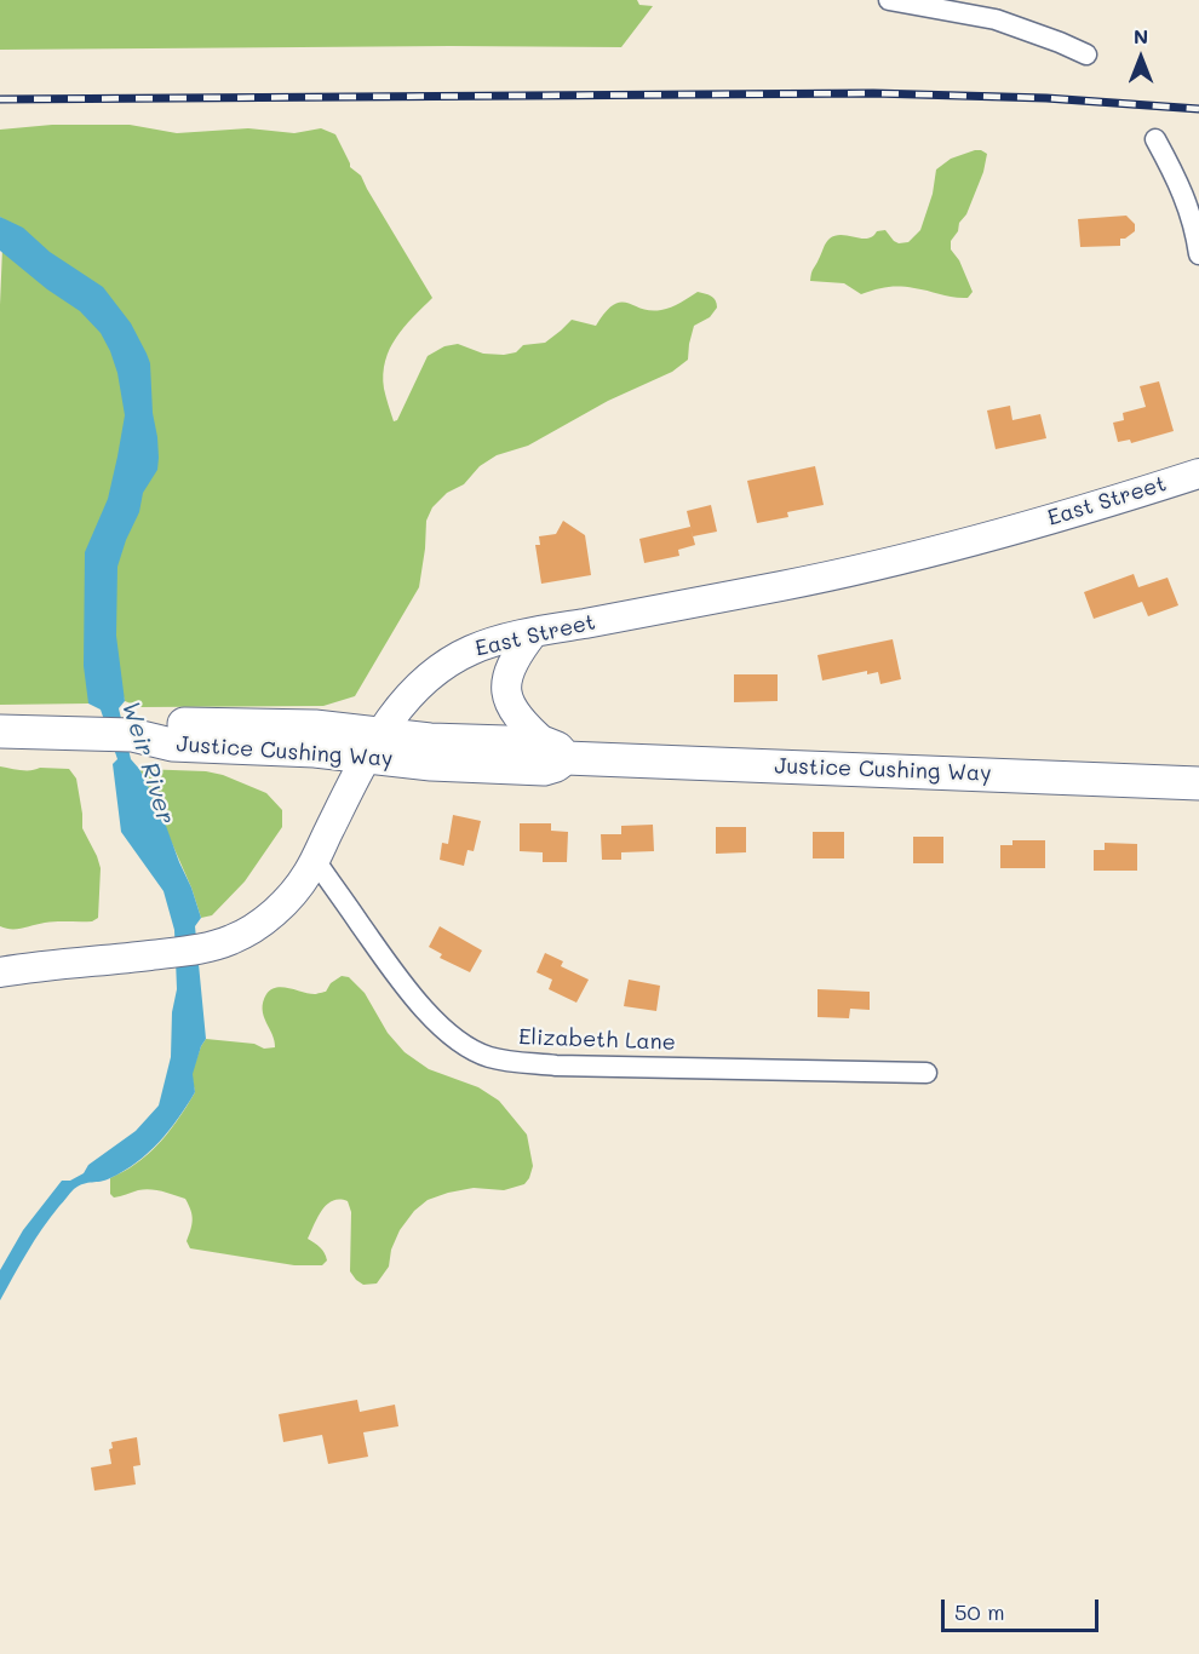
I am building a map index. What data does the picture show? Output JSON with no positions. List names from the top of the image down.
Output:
{
  "streets": {
    "main road": ["East Street", "Justice Cushing Way"],
    "street": ["Elizabeth Lane"]
  },
  "crossings": [
    ["East Street", "Justice Cushing Way"],
    ["East Street", "Elizabeth Lane"]
  ],
  "water": ["Weir River"],
  "scale_bar": "50 m",
  "north": "top"
}
